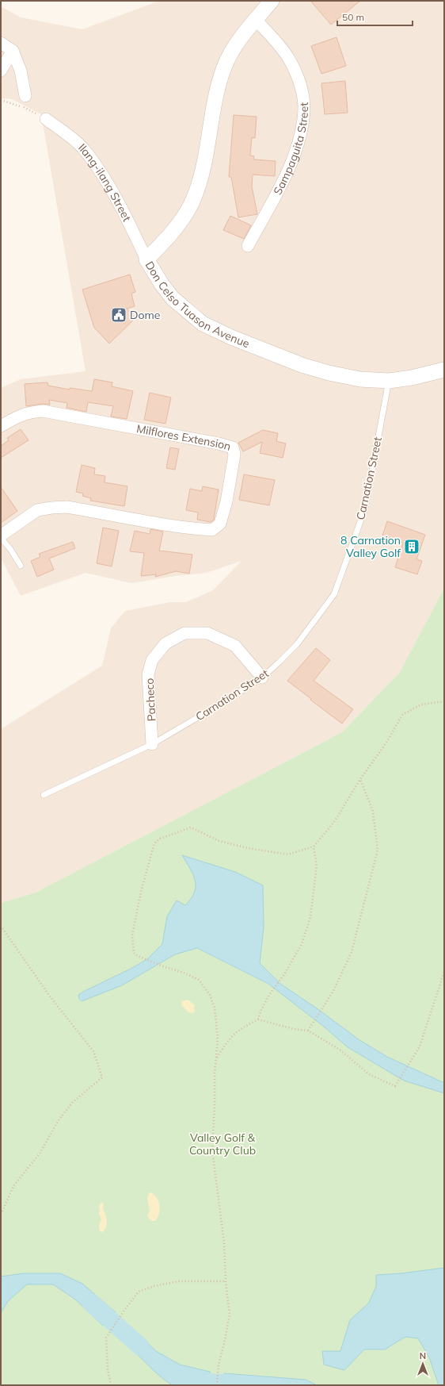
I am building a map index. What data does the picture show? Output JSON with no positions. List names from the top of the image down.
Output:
{
  "streets": {
    "street": [
      "Sampaguita Street",
      "Ilang-ilang Street",
      "Don Celso Tuason Avenue",
      "Milflores Extension",
      "Pacheco"
    ],
    "lane": ["Carnation Street"]
  },
  "crossings": [
    ["Sampaguita Street", "Don Celso Tuason Avenue"],
    ["Ilang-ilang Street", "Don Celso Tuason Avenue"],
    ["Don Celso Tuason Avenue", "Carnation Street"],
    ["Carnation Street", "Pacheco"]
  ],
  "parks": ["Valley Golf & Country Club"],
  "places": {
    "public building": ["Dome"],
    "building": ["8 Carnation Valley Golf"]
  },
  "scale_bar": "50 m",
  "north": "top"
}
